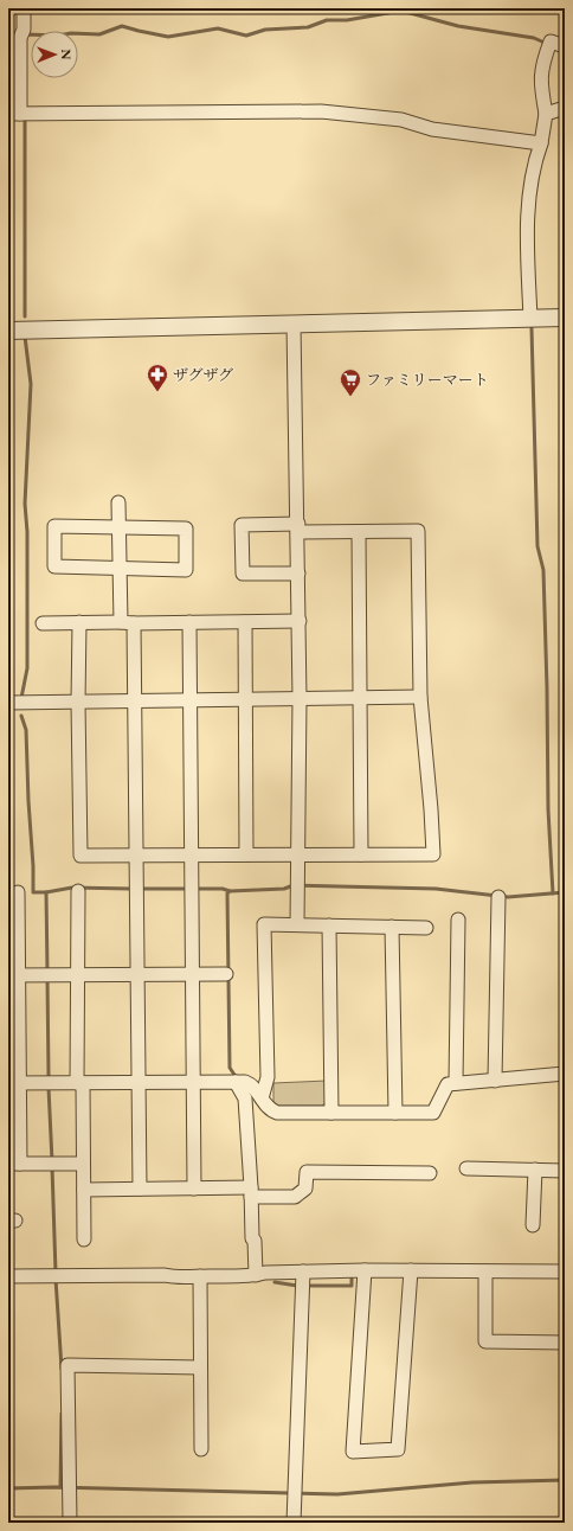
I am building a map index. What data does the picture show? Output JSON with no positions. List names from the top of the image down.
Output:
{
  "places": {
    "pharmacy": ["ザグザグ"],
    "supermarket": ["ファミリーマート"]
  },
  "north": "right"
}
